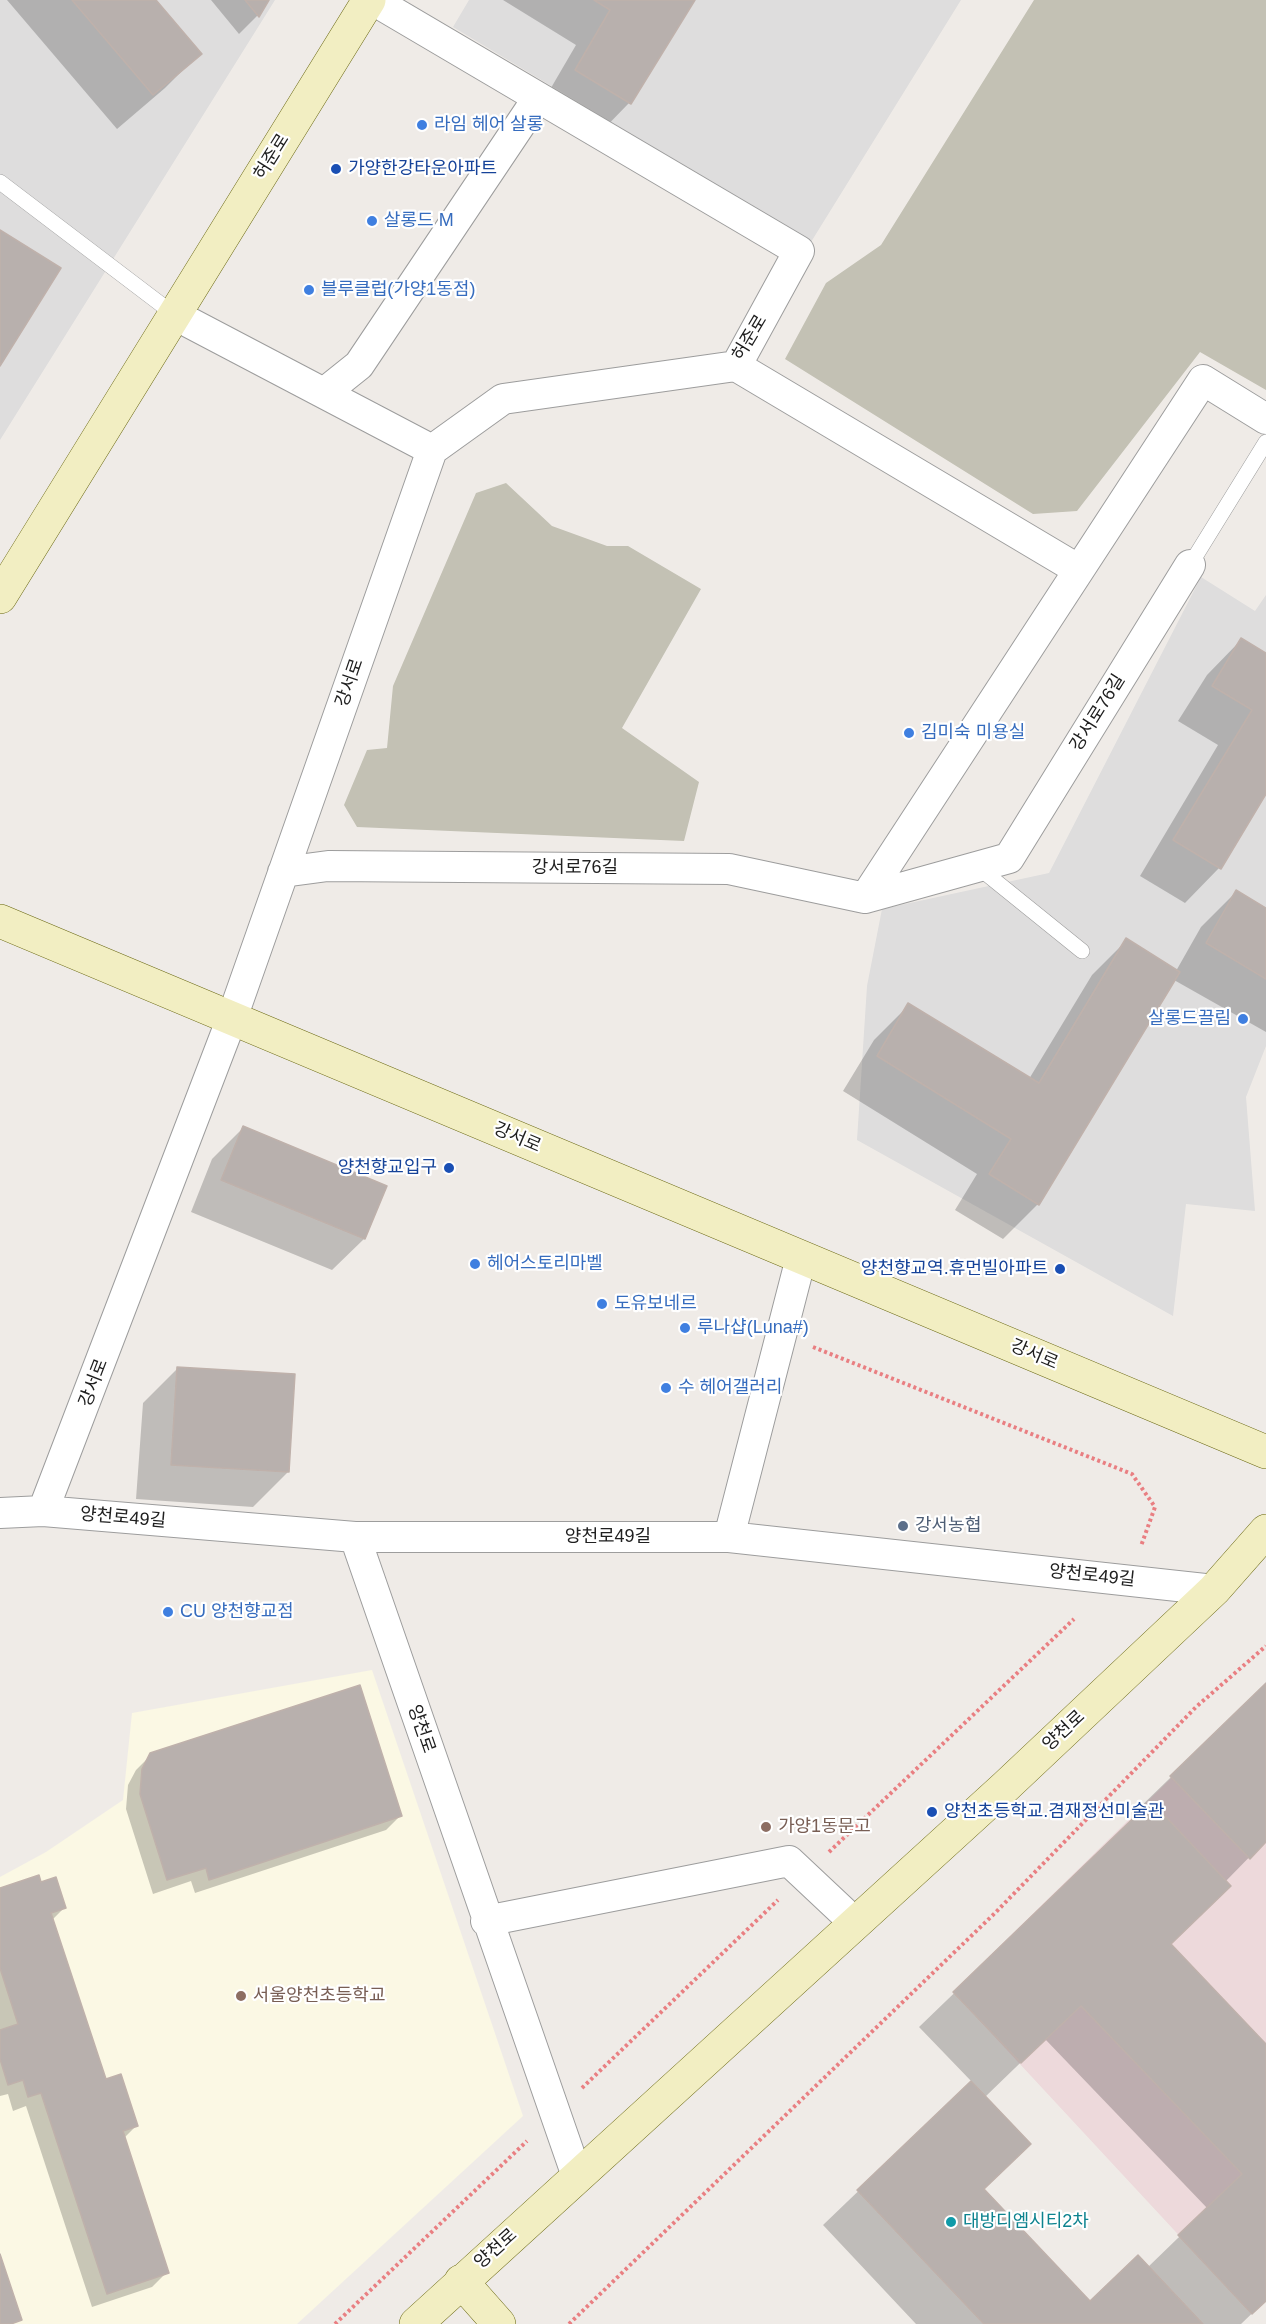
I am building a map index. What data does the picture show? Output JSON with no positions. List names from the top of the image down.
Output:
{
  "streets": {
    "main road": ["허준로", "강서로", "양천로"],
    "street": ["강서로76길", "양천로49길"]
  },
  "crossings": [
    ["허준로", "강서로"],
    ["강서로", "강서로76길"],
    ["강서로", "양천로49길"],
    ["양천로49길", "양천로"]
  ],
  "places": [
    "라임 헤어 살롱",
    "가양한강타운아파트",
    "살롱드 M",
    "블루클럽(가양1동점)",
    "김미숙 미용실",
    "살롱드끌림",
    "양천향교입구",
    "헤어스토리마벨",
    "양천향교역.휴먼빌아파트",
    "도유보네르",
    "루나샵(Luna#)",
    "수 헤어갤러리",
    "강서농협",
    "CU 양천향교점",
    "양천초등학교.겸재정선미술관",
    "가양1동문고",
    "서울양천초등학교",
    "대방디엠시티2차"
  ]
}
